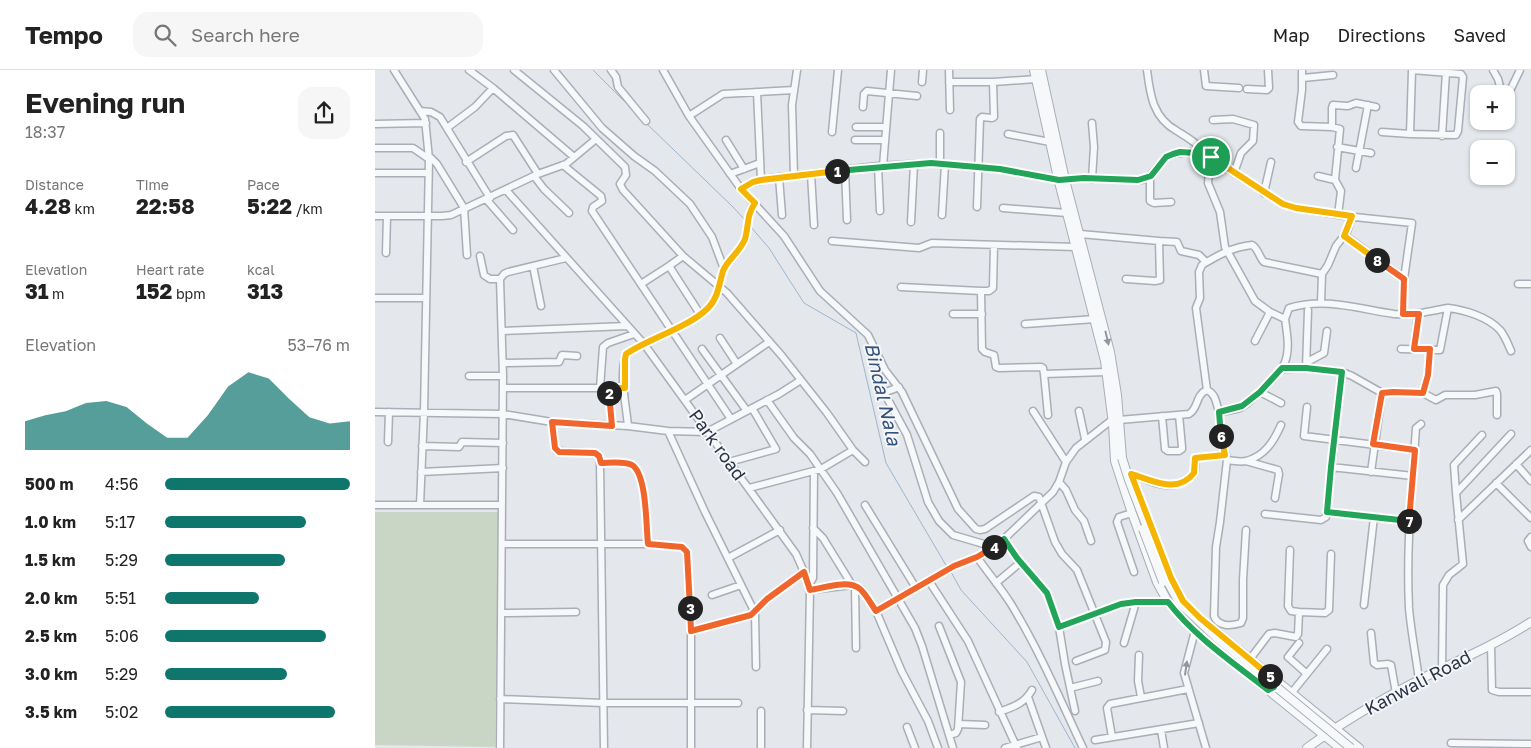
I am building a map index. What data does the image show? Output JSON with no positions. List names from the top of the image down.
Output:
{
  "streets": {
    "street": ["Park road", "Kanwali Road"]
  },
  "water": ["Bindal Nala"],
  "page": {
    "header": "Tempo",
    "search": "Search here",
    "nav": ["Map", "Directions", "Saved"],
    "heading": ["Evening run", "18:37"],
    "map_buttons": ["+", "−"],
    "stats": [
      ["Distance", "4.28 km"],
      ["Time", "22:58"],
      ["Pace", "5:22 /km"],
      ["Elevation", "31 m"],
      ["Heart rate", "152 bpm"],
      ["kcal", "313"]
    ],
    "pins": [
      "1",
      "8",
      "2",
      "6",
      "7",
      "4",
      "3",
      "5"
    ],
    "chart": ["Elevation", "53–76 m"],
    "list": [
      {
        "name": "500 m",
        "note": "4:56"
      },
      {
        "name": "1.0 km",
        "note": "5:17"
      },
      {
        "name": "1.5 km",
        "note": "5:29"
      },
      {
        "name": "2.0 km",
        "note": "5:51"
      },
      {
        "name": "2.5 km",
        "note": "5:06"
      },
      {
        "name": "3.0 km",
        "note": "5:29"
      },
      {
        "name": "3.5 km",
        "note": "5:02"
      }
    ]
  }
}
